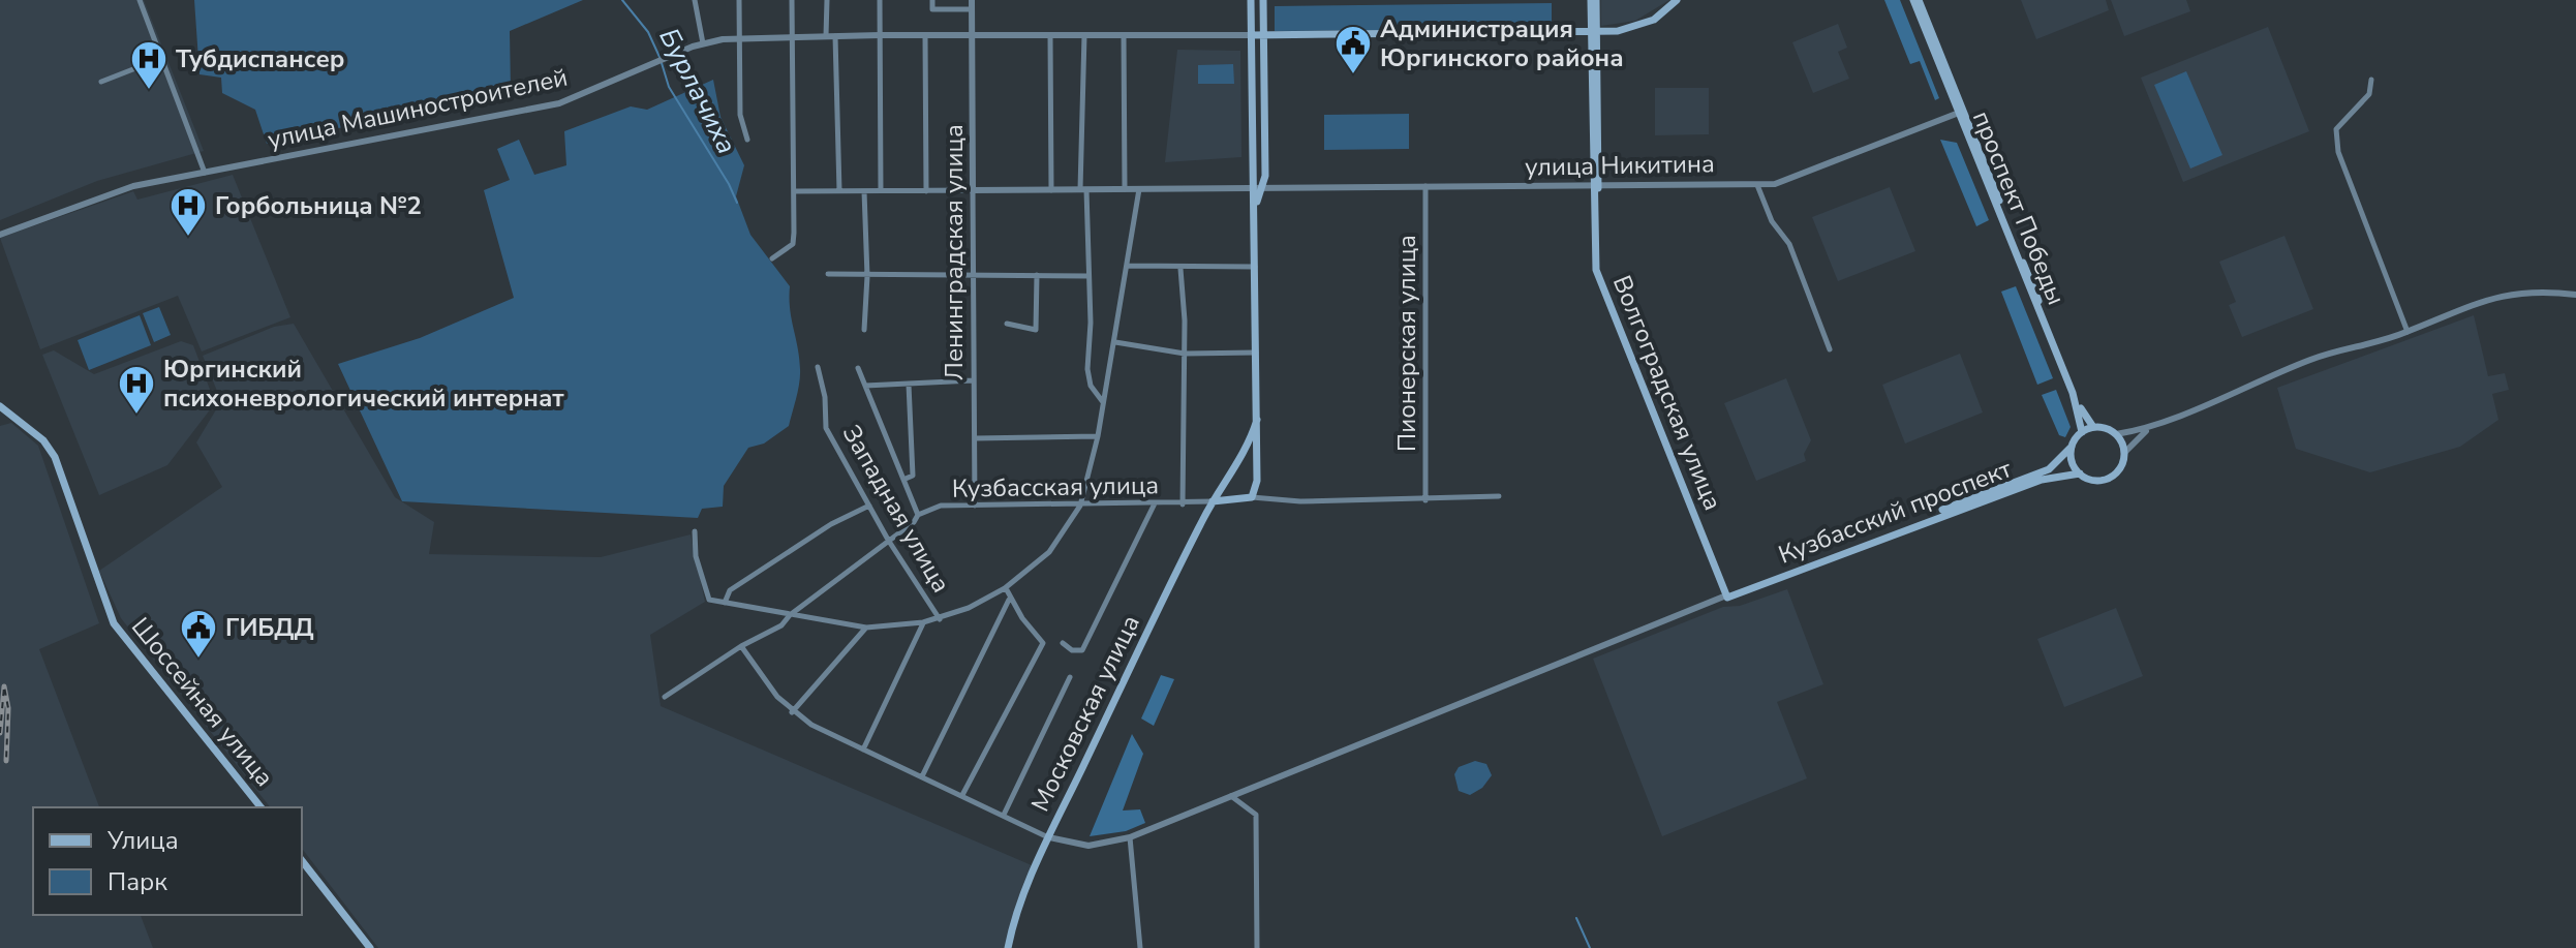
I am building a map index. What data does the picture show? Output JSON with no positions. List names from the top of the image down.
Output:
{
  "streets": {
    "main road": [
      "улица Машиностроителей",
      "проспект Победы",
      "Волгоградская улица",
      "Кузбасский проспект",
      "Шоссейная улица",
      "Московская улица"
    ],
    "street": [
      "улица Никитина",
      "Ленинградская улица",
      "Пионерская улица",
      "Кузбасская улица",
      "Западная улица"
    ]
  },
  "crossings": [
    ["улица Машиностроителей", "Ленинградская улица"],
    ["улица Машиностроителей", "Волгоградская улица"],
    ["улица Машиностроителей", "Московская улица"],
    ["улица Никитина", "проспект Победы"],
    ["улица Никитина", "Пионерская улица"],
    ["улица Никитина", "Волгоградская улица"],
    ["улица Никитина", "Московская улица"],
    ["проспект Победы", "Кузбасский проспект"],
    ["Ленинградская улица", "Кузбасская улица"],
    ["Волгоградская улица", "Кузбасский проспект"],
    ["Кузбасская улица", "Западная улица"],
    ["Кузбасская улица", "Московская улица"]
  ],
  "water": ["Бурлачиха"],
  "places": {
    "public building": ["Администрация Юргинского района", "ГИБДД"],
    "hospital": ["Тубдиспансер", "Горбольница №2", "Юргинский психоневрологический интернат"]
  },
  "legend": ["Улица", "Парк"]
}
